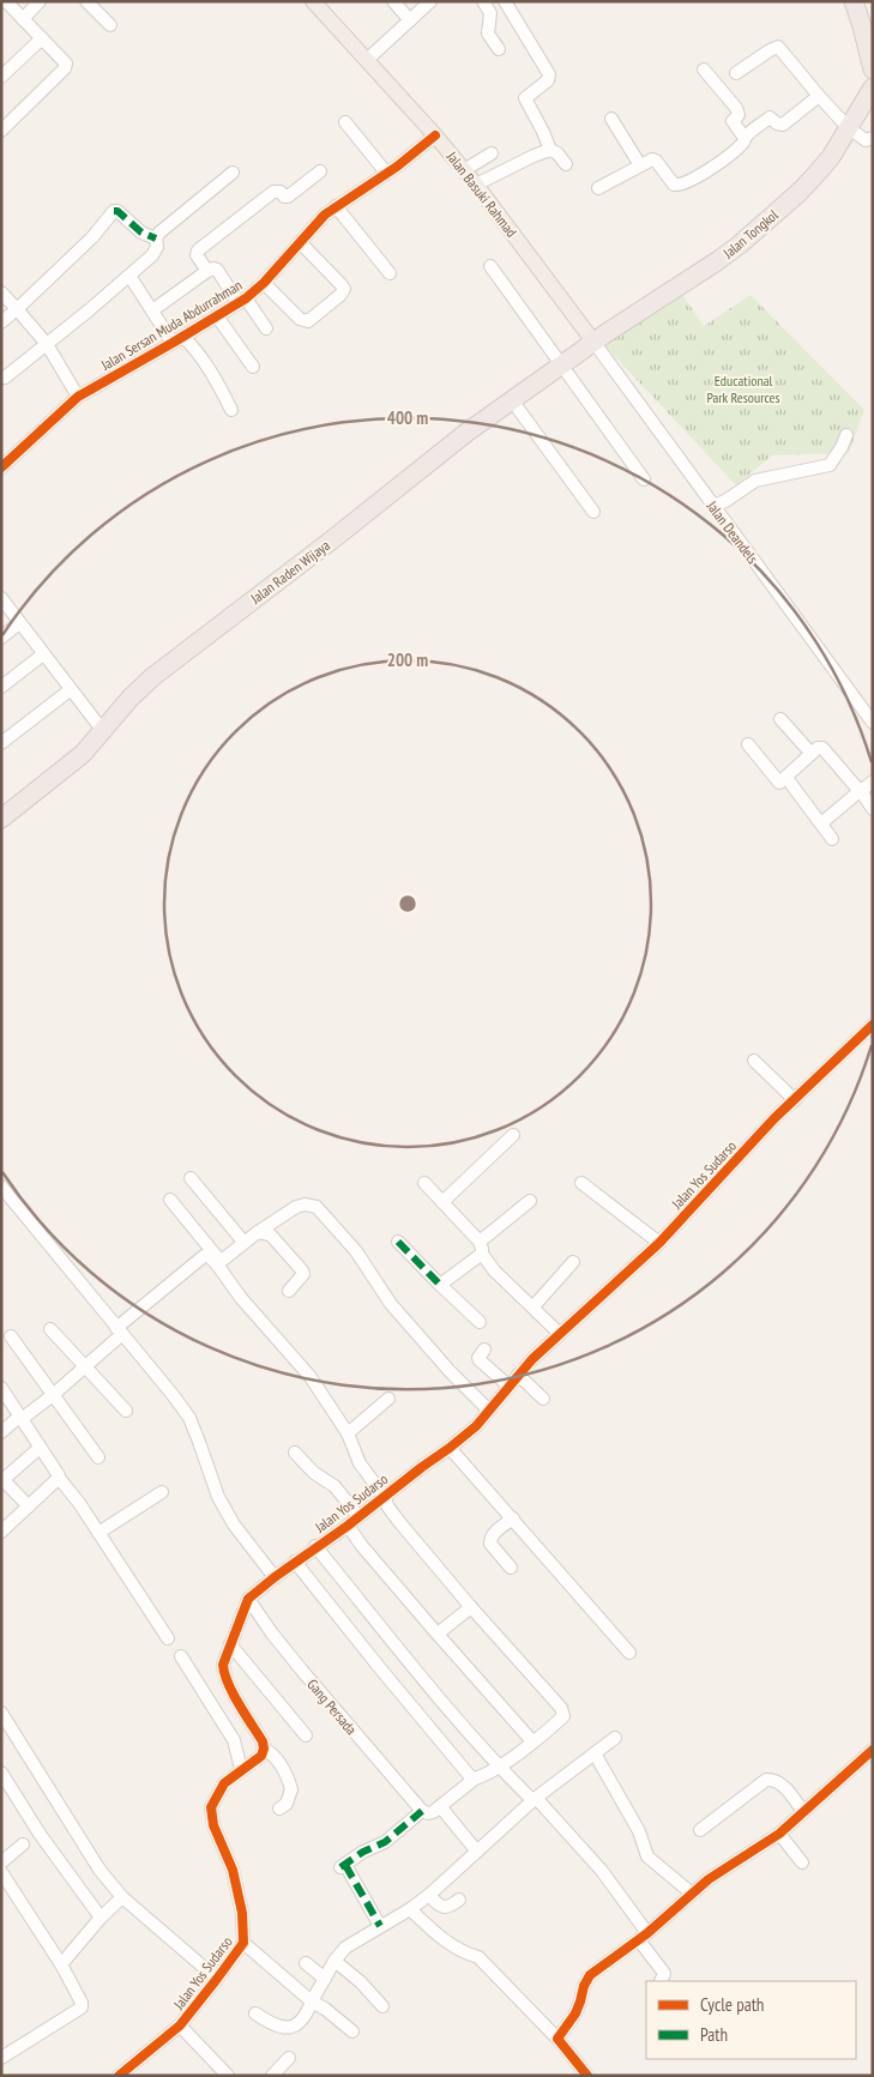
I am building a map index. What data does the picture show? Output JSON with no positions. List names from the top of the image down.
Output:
{
  "streets": {
    "highway": ["Jalan Tongkol", "Jalan Raden Wijaya"],
    "main road": ["Jalan Basuki Rahmad"],
    "street": [
      "Jalan Sersan Muda Abdurrahman",
      "Jalan Deandels",
      "Jalan Yos Sudarso",
      "Gang Persada"
    ]
  },
  "crossings": [
    ["Jalan Basuki Rahmad", "Jalan Tongkol"],
    ["Jalan Basuki Rahmad", "Jalan Sersan Muda Abdurrahman"],
    ["Jalan Basuki Rahmad", "Jalan Deandels"],
    ["Jalan Basuki Rahmad", "Jalan Raden Wijaya"],
    ["Jalan Tongkol", "Jalan Deandels"],
    ["Jalan Tongkol", "Jalan Raden Wijaya"],
    ["Jalan Deandels", "Jalan Raden Wijaya"],
    ["Jalan Yos Sudarso", "Gang Persada"]
  ],
  "parks": ["Educational Park Resources"],
  "legend": ["Cycle path", "Path"],
  "rings": ["400 m", "200 m"]
}
